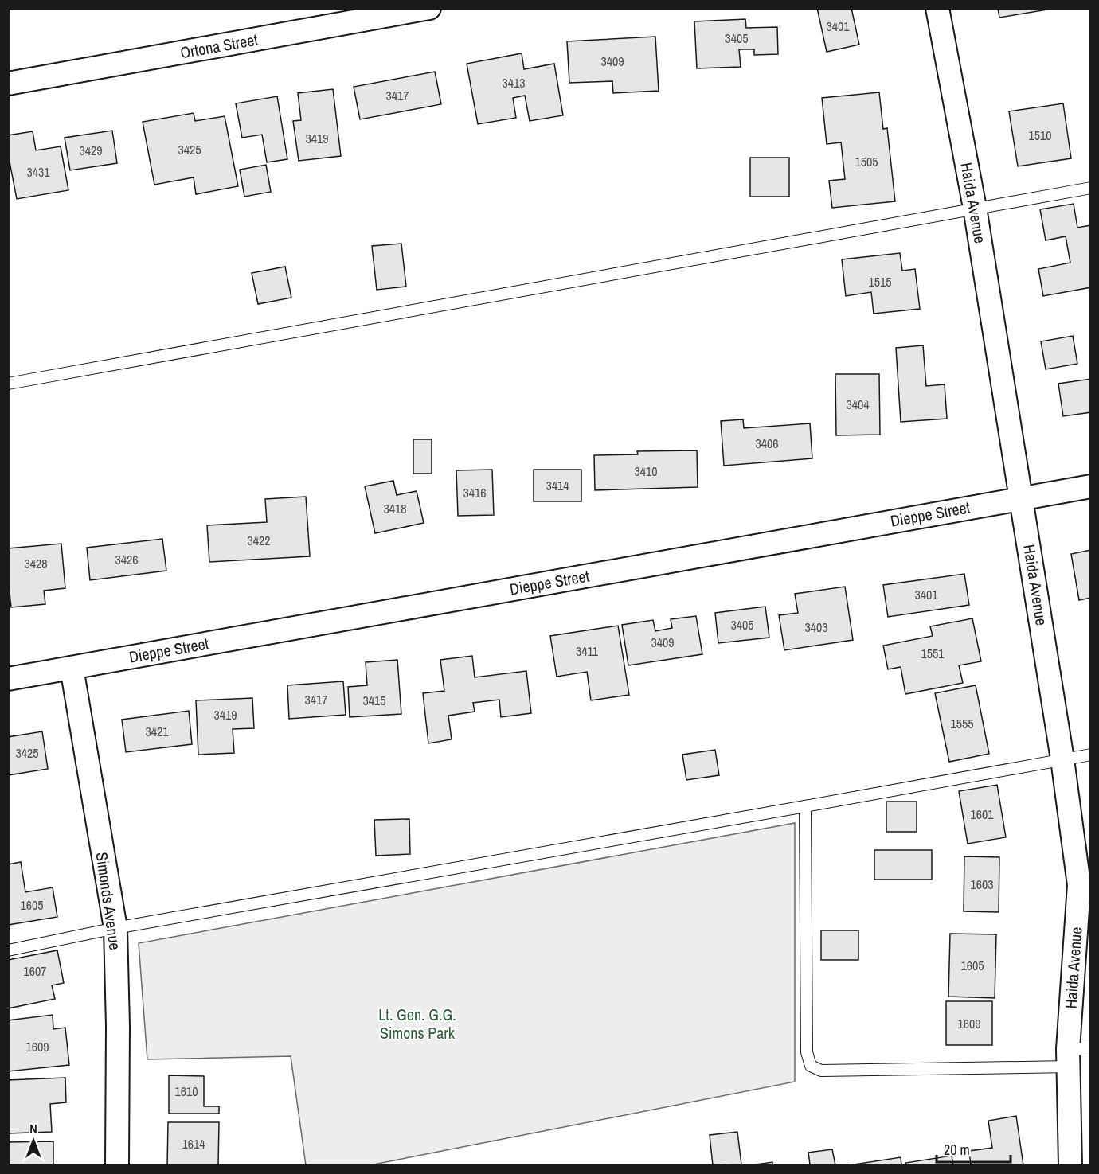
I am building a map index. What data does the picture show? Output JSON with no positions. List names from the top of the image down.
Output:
{
  "streets": {
    "street": [
      "Ortona Street",
      "Haida Avenue",
      "Dieppe Street",
      "Simonds Avenue"
    ]
  },
  "crossings": [
    ["Haida Avenue", "Dieppe Street"],
    ["Dieppe Street", "Simonds Avenue"]
  ],
  "parks": ["Lt. Gen. G.G. Simons Park"],
  "house_numbers": [
    "3401",
    "3405",
    "3409",
    "3413",
    "3417",
    "1510",
    "3419",
    "3425",
    "3429",
    "1505",
    "3431",
    "1515",
    "3404",
    "3406",
    "3410",
    "3414",
    "3416",
    "3418",
    "3422",
    "3426",
    "3428",
    "3401",
    "3405",
    "3403",
    "3409",
    "3411",
    "1551",
    "3417",
    "3415",
    "3419",
    "1555",
    "3421",
    "3425",
    "1601",
    "1603",
    "1605",
    "1605",
    "1607",
    "1609",
    "1609",
    "1610",
    "1614"
  ],
  "scale_bar": "20 m",
  "north": "top"
}
